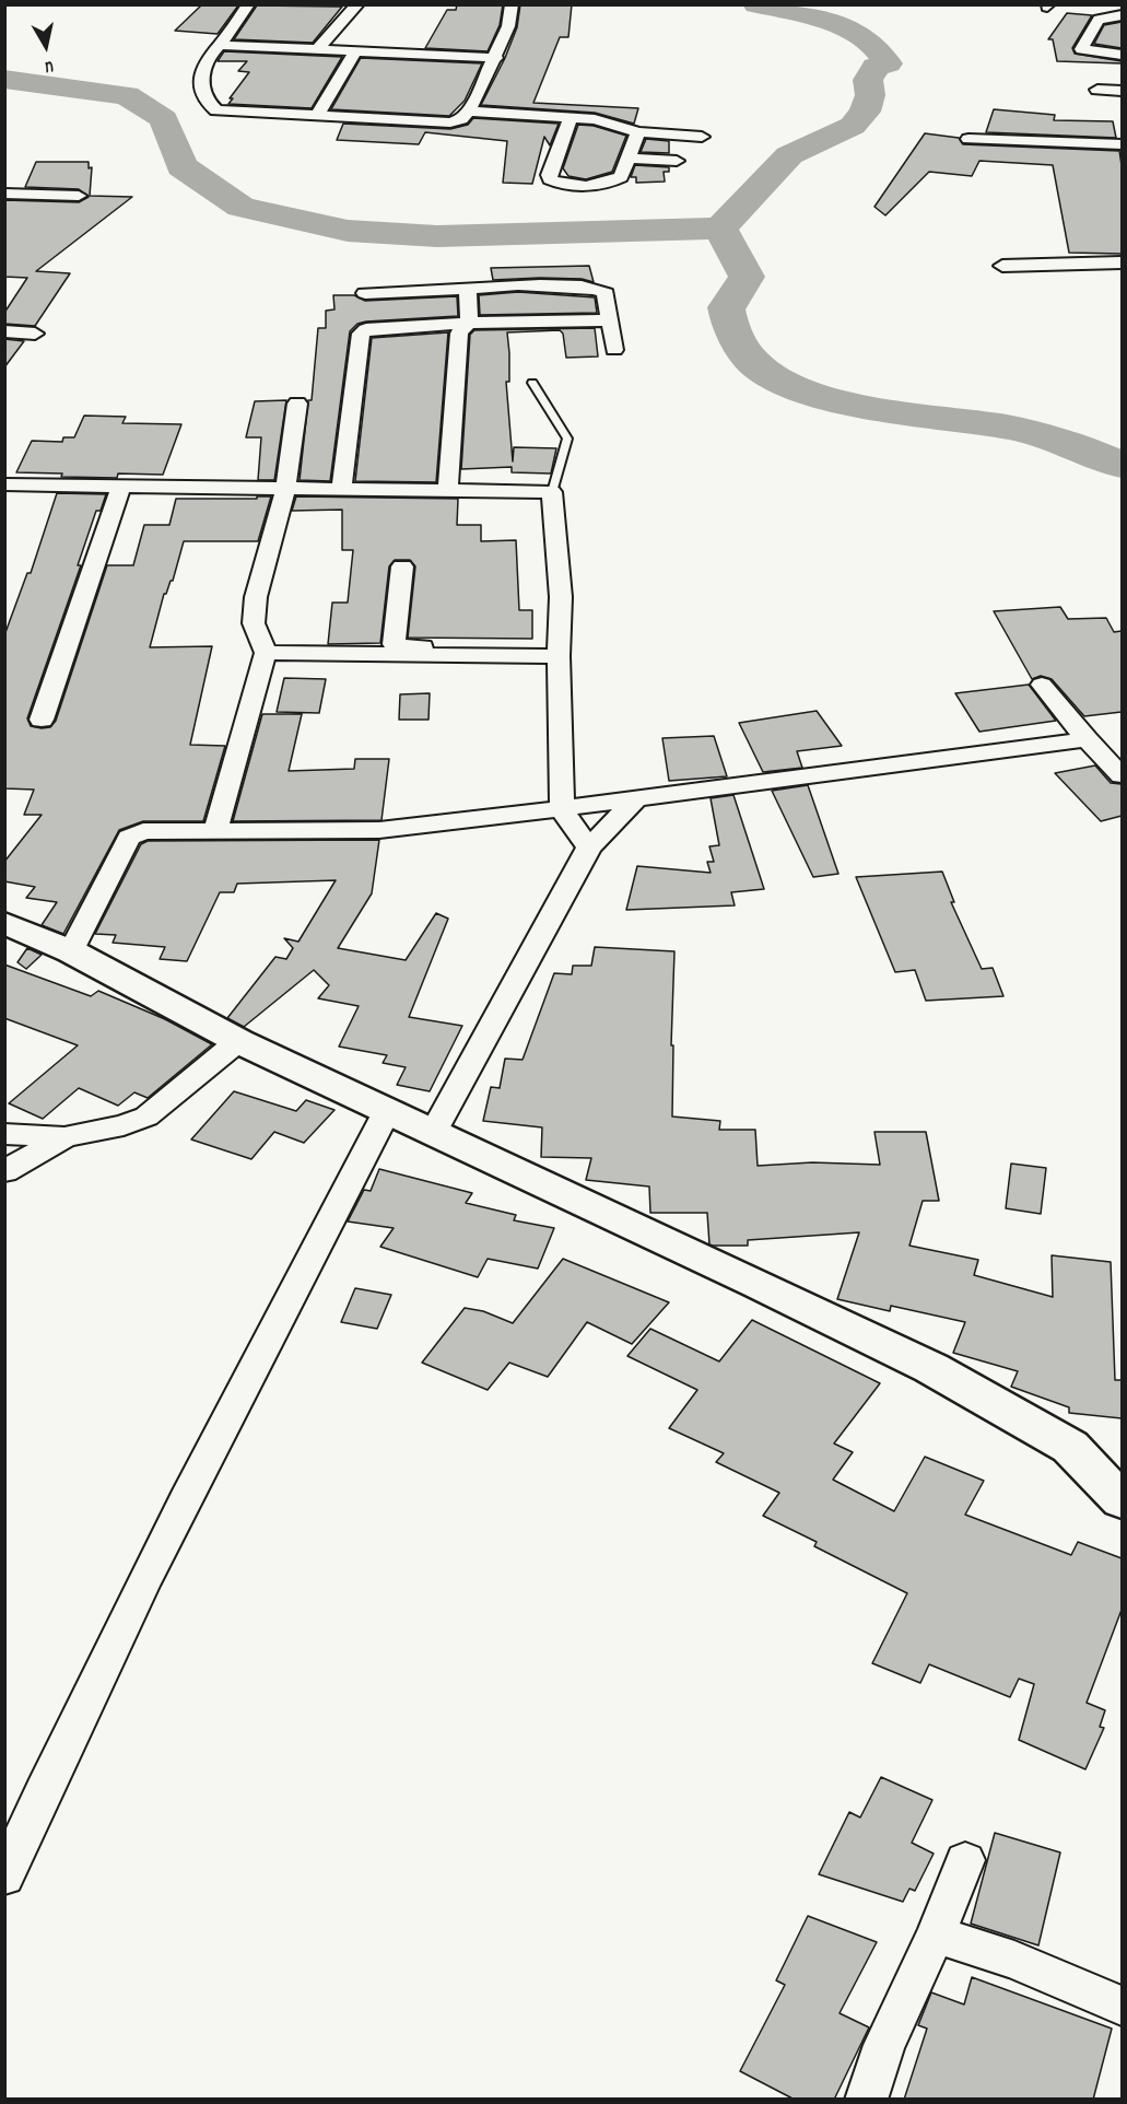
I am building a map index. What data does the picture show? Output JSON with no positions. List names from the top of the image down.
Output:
{
  "north": "bottom"
}
